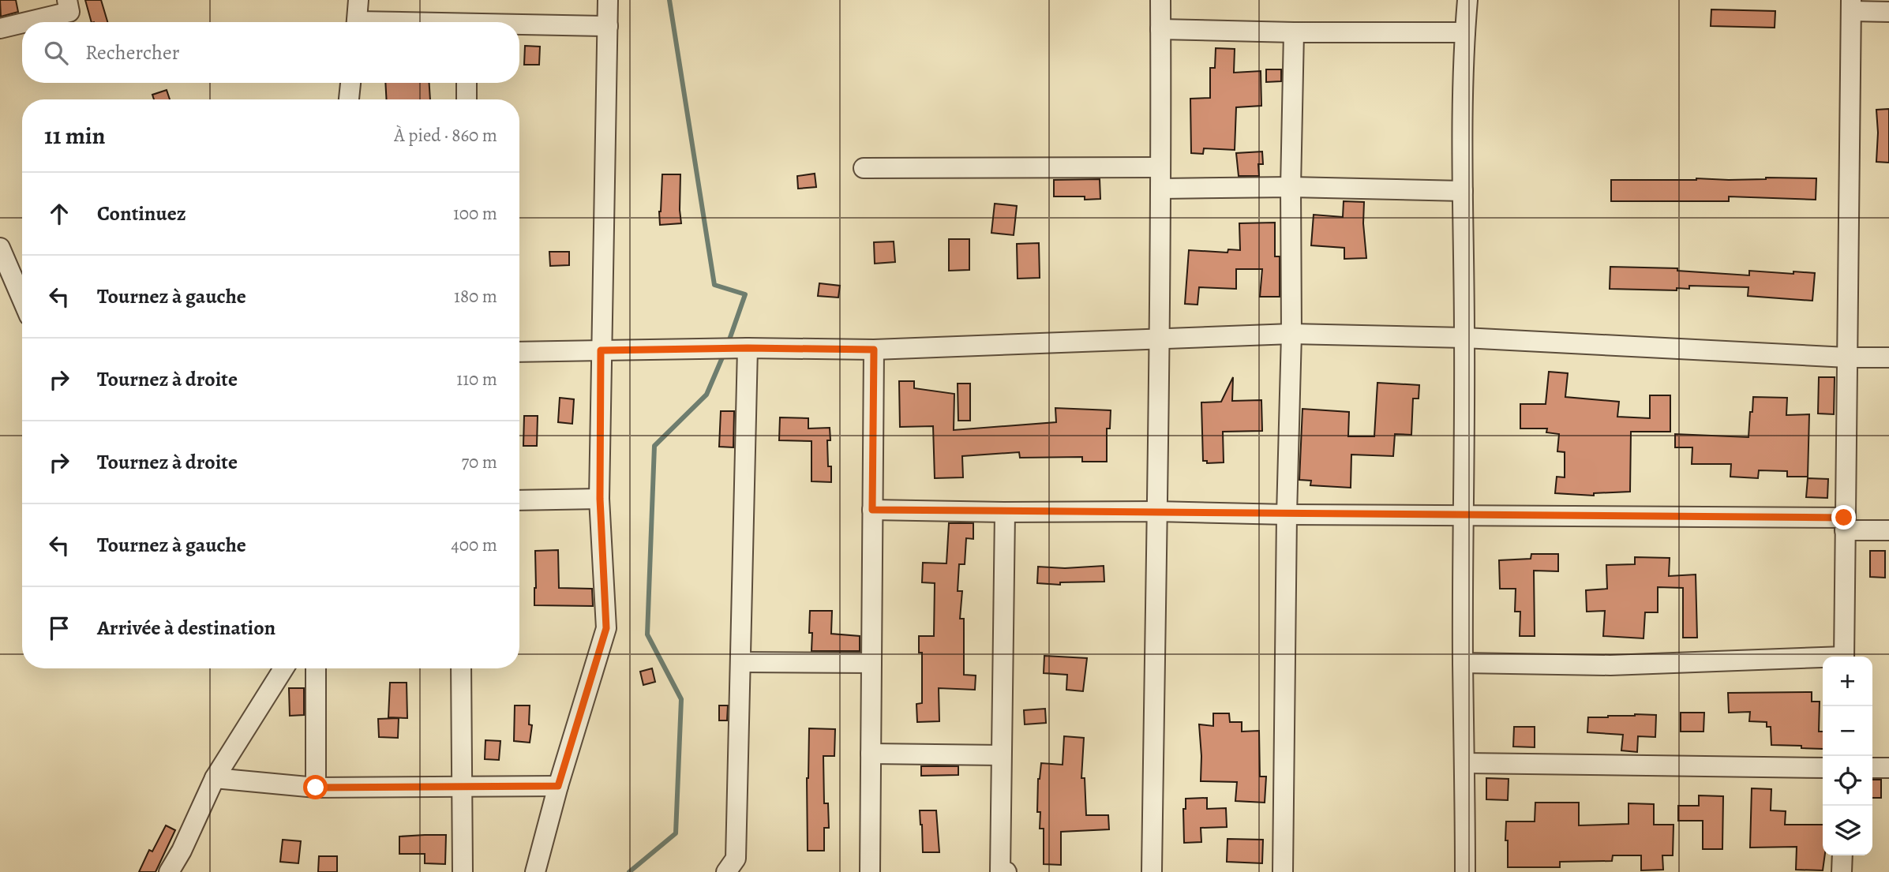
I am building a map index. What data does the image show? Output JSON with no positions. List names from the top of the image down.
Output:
{
  "page": {
    "search": "Rechercher",
    "heading": ["11 min", "À pied · 860 m"],
    "list": [
      ["Continuez", "100 m"],
      ["Tournez à gauche", "180 m"],
      ["Tournez à droite", "110 m"],
      ["Tournez à droite", "70 m"],
      ["Tournez à gauche", "400 m"],
      "Arrivée à destination"
    ],
    "map_buttons": ["+", "−"]
  }
}
